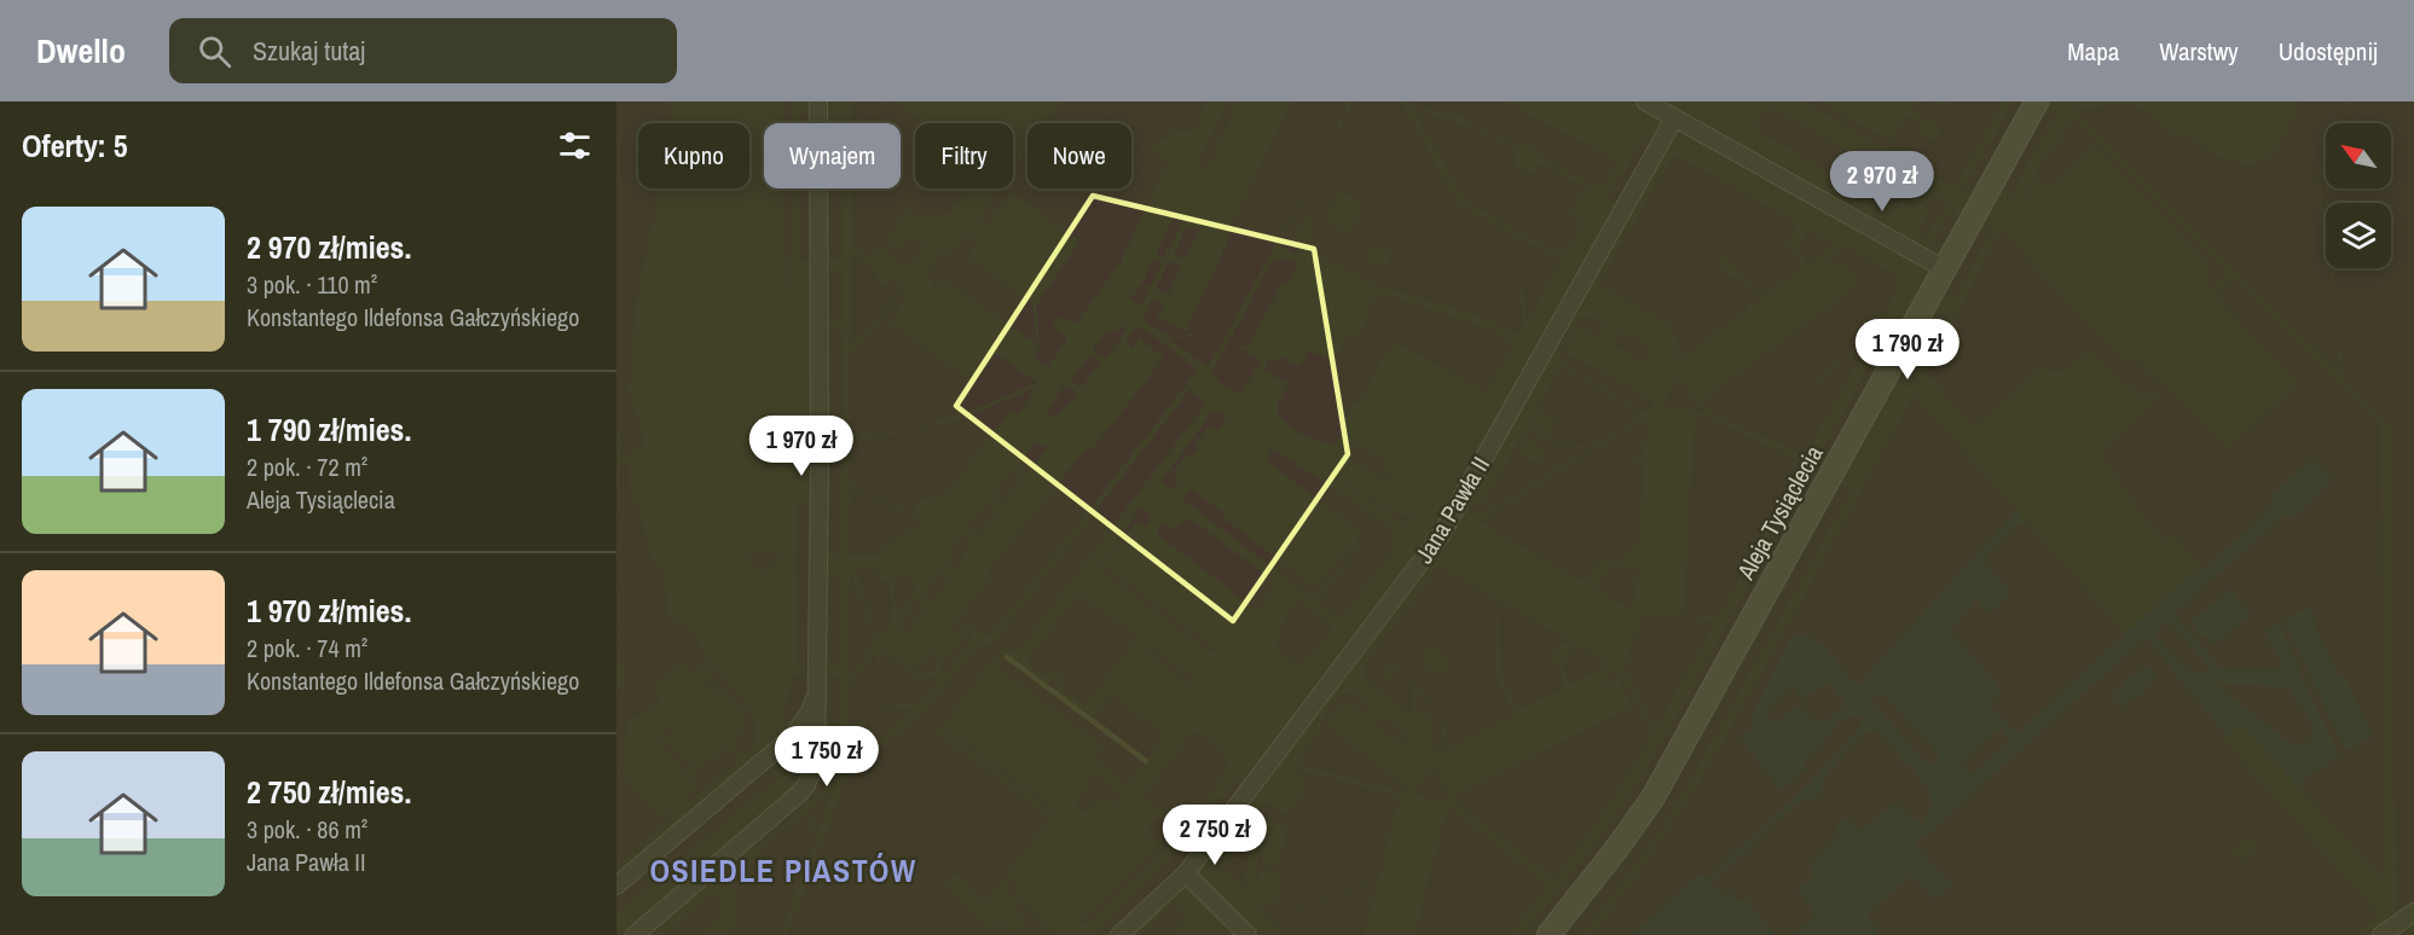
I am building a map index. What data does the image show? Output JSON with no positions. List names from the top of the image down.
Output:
{
  "streets": {
    "street": ["Jana Pawła II", "Aleja Tysiąclecia"]
  },
  "districts": ["OSIEDLE PIASTÓW"],
  "north": "top left",
  "page": {
    "header": "Dwello",
    "search": "Szukaj tutaj",
    "nav": ["Mapa", "Warstwy", "Udostępnij"],
    "heading": "Oferty: 5",
    "chip": [
      "Kupno",
      "Wynajem",
      "Filtry",
      "Nowe"
    ],
    "price": [
      "2 970 zł",
      "1 790 zł",
      "1 970 zł",
      "1 750 zł",
      "2 750 zł"
    ],
    "list": [
      {
        "name": "2 970 zł/mies.",
        "note": "3 pok. · 110 m² · Konstantego Ildefonsa Gałczyńskiego"
      },
      {
        "name": "1 790 zł/mies.",
        "note": "2 pok. · 72 m² · Aleja Tysiąclecia"
      },
      {
        "name": "1 970 zł/mies.",
        "note": "2 pok. · 74 m² · Konstantego Ildefonsa Gałczyńskiego"
      },
      {
        "name": "2 750 zł/mies.",
        "note": "3 pok. · 86 m² · Jana Pawła II"
      }
    ]
  }
}
